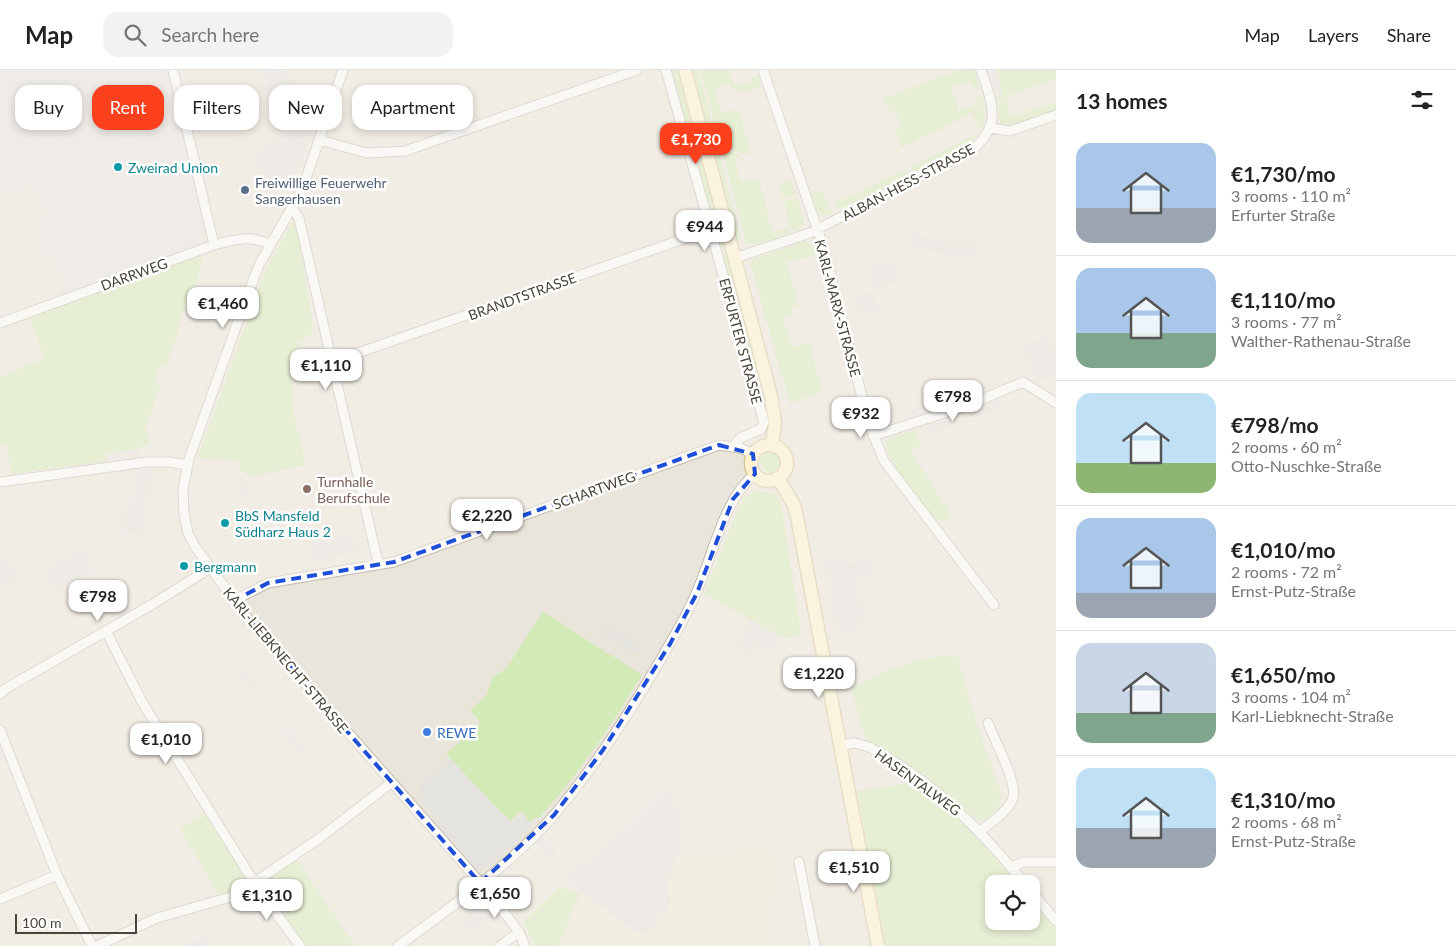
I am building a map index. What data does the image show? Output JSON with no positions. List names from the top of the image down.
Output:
{
  "streets": {
    "main road": ["ERFURTER STRASSE"],
    "street": [
      "ALBAN-HESS-STRASSE",
      "DARRWEG",
      "BRANDTSTRASSE",
      "KARL-MARX-STRASSE",
      "SCHARTWEG",
      "KARL-LIEBKNECHT-STRASSE",
      "HASENTALWEG"
    ]
  },
  "crossings": [
    ["ALBAN-HESS-STRASSE", "KARL-MARX-STRASSE"],
    ["ALBAN-HESS-STRASSE", "ERFURTER STRASSE"],
    ["DARRWEG", "KARL-LIEBKNECHT-STRASSE"],
    ["BRANDTSTRASSE", "ERFURTER STRASSE"],
    ["ERFURTER STRASSE", "SCHARTWEG"],
    ["SCHARTWEG", "KARL-LIEBKNECHT-STRASSE"]
  ],
  "places": [
    "Zweirad Union",
    "Freiwillige Feuerwehr Sangerhausen",
    "Turnhalle Berufschule",
    "BbS Mansfeld Südharz Haus 2",
    "Bergmann",
    "REWE"
  ],
  "scale_bar": "100 m",
  "page": {
    "header": "Map",
    "search": "Search here",
    "nav": ["Map", "Layers", "Share"],
    "heading": "13 homes",
    "chip": [
      "Buy",
      "Rent",
      "Filters",
      "New",
      "Apartment"
    ],
    "price": [
      "€1,730",
      "€944",
      "€1,460",
      "€1,110",
      "€798",
      "€932",
      "€2,220",
      "€798",
      "€1,220",
      "€1,010",
      "€1,510",
      "€1,650",
      "€1,310"
    ],
    "list": [
      {
        "name": "€1,730/mo",
        "note": "3 rooms · 110 m² · Erfurter Straße"
      },
      {
        "name": "€1,110/mo",
        "note": "3 rooms · 77 m² · Walther-Rathenau-Straße"
      },
      {
        "name": "€798/mo",
        "note": "2 rooms · 60 m² · Otto-Nuschke-Straße"
      },
      {
        "name": "€1,010/mo",
        "note": "2 rooms · 72 m² · Ernst-Putz-Straße"
      },
      {
        "name": "€1,650/mo",
        "note": "3 rooms · 104 m² · Karl-Liebknecht-Straße"
      },
      {
        "name": "€1,310/mo",
        "note": "2 rooms · 68 m² · Ernst-Putz-Straße"
      }
    ],
    "scale": "100 m"
  }
}
